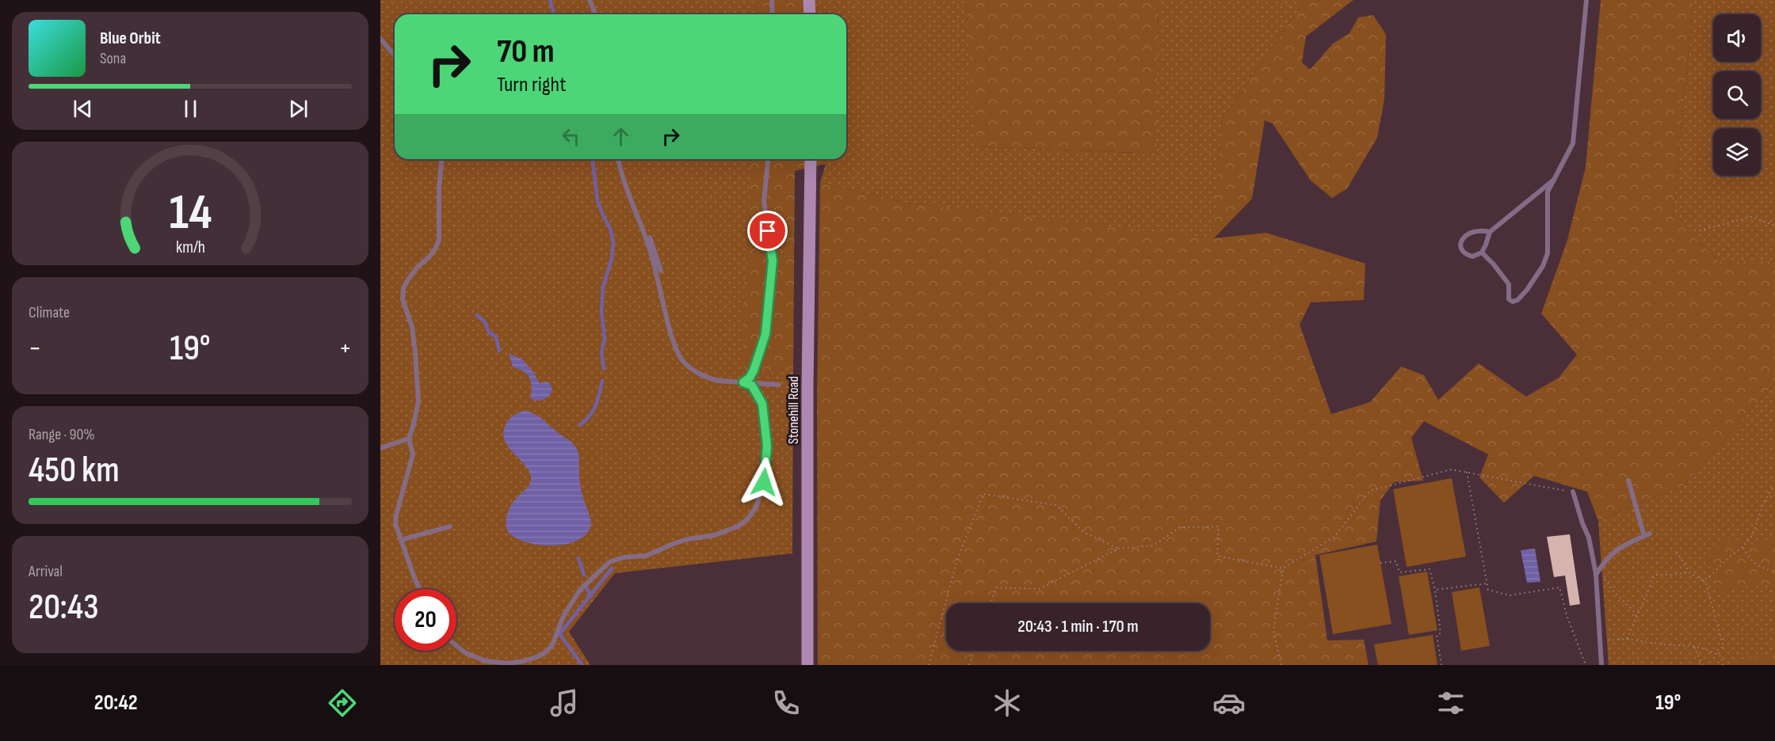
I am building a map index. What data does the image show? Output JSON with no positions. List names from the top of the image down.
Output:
{
  "streets": {
    "street": ["Stonehill Road"]
  },
  "page": {
    "turn": ["70 m", "Turn right"],
    "song": ["Blue Orbit", "Sona"],
    "tile": [
      "Climate",
      ["Range · 90%", "450 km"],
      ["Arrival", "20:43"]
    ],
    "heat": ["−", "19°", "+"],
    "limit": "20",
    "trip": "20:43 · 1 min · 170 m",
    "tabs": ["20:42", "19°"],
    "gauge": ["14", "km/h"]
  }
}
